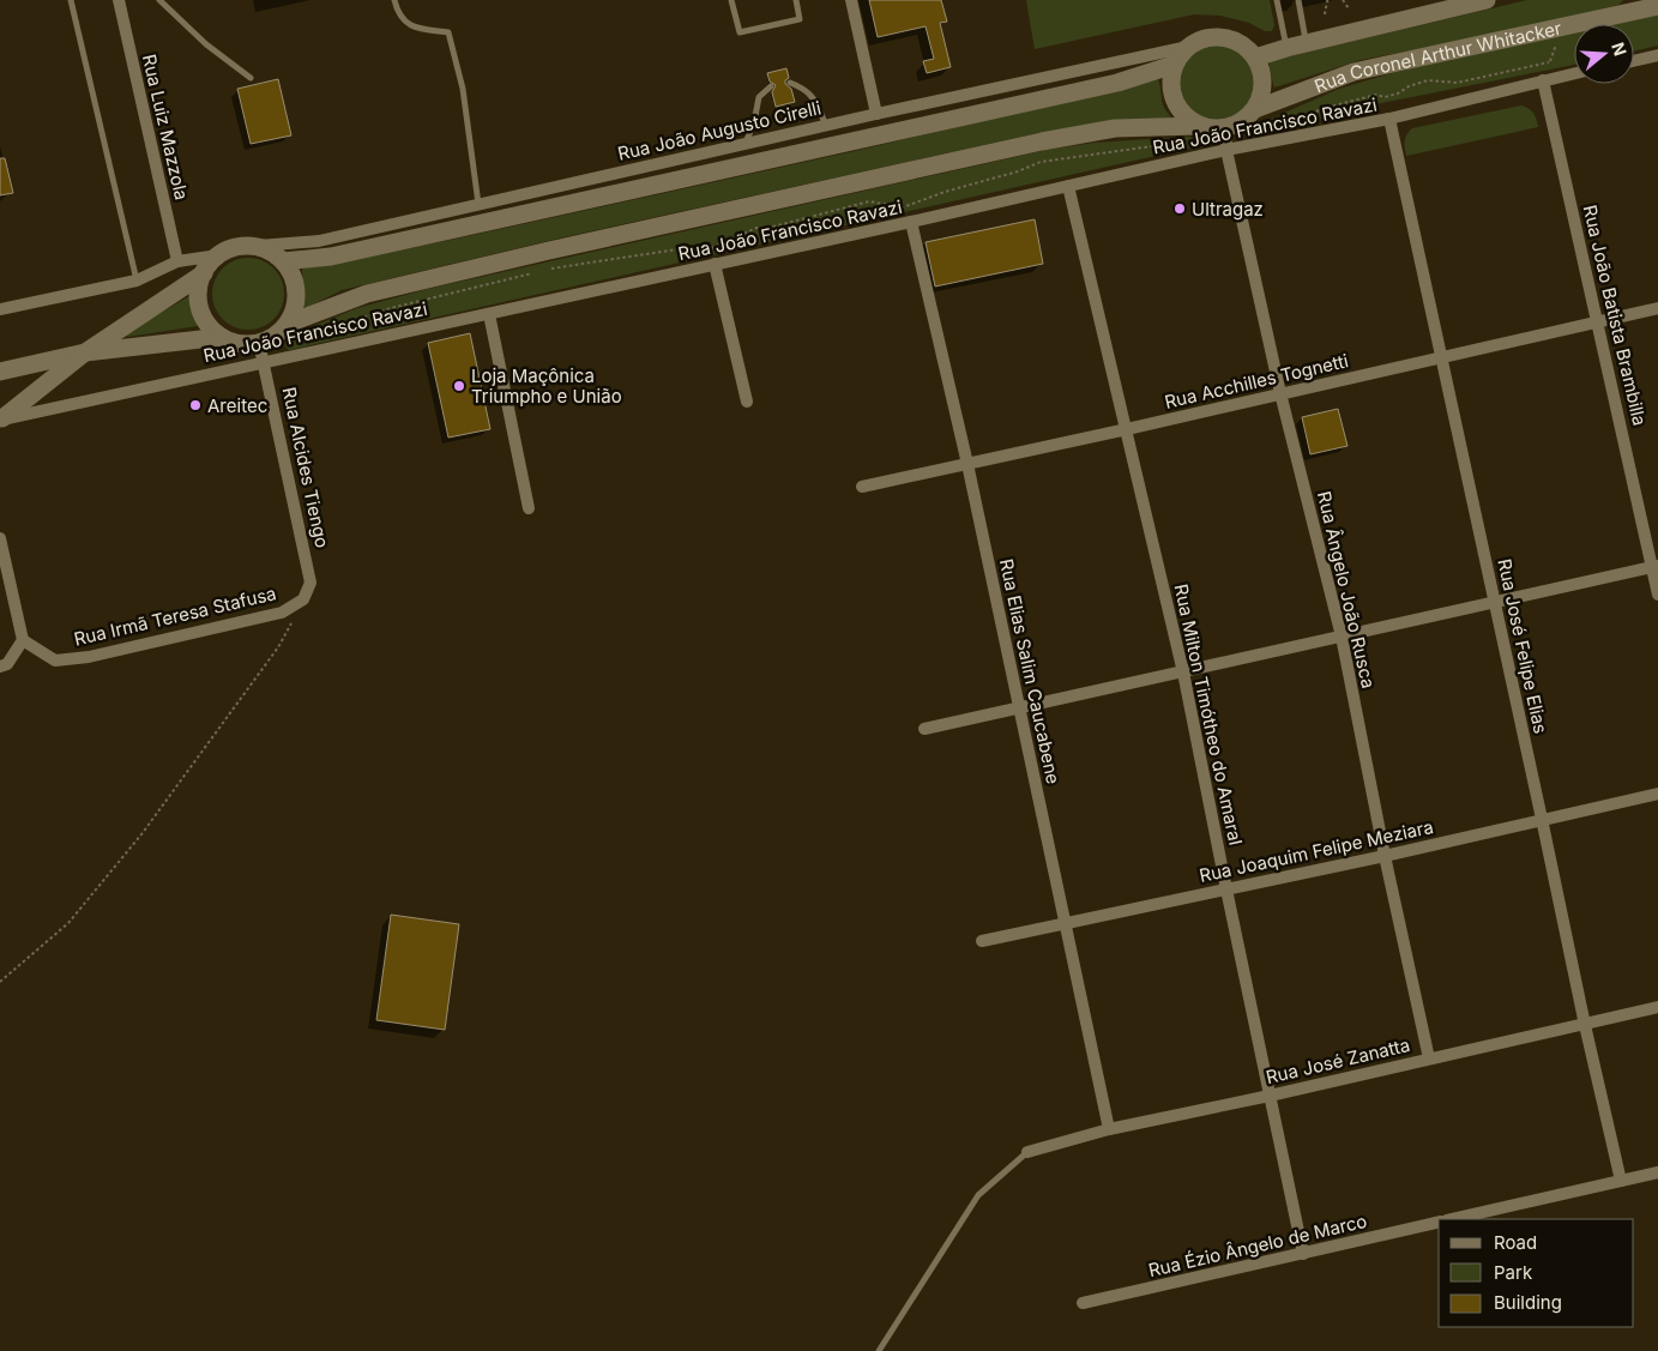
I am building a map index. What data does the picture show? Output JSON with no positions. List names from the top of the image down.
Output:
{
  "streets": {
    "main road": ["Rua Coronel Arthur Whitacker"],
    "street": [
      "Rua João Francisco Ravazi",
      "Rua Luiz Mazzola",
      "Rua João Augusto Cirelli",
      "Rua João Batista Brambilla",
      "Rua Acchilles Tognetti",
      "Rua Alcides Tiengo",
      "Rua Ângelo João Rusca",
      "Rua Irmã Teresa Stafusa",
      "Rua José Felipe Elias",
      "Rua Elias Salim Caucabene",
      "Rua Milton Timótheo do Amaral",
      "Rua Joaquim Felipe Meziara",
      "Rua José Zanatta",
      "Rua Ézio Ângelo de Marco"
    ]
  },
  "crossings": [
    ["Rua Coronel Arthur Whitacker", "Rua João Augusto Cirelli"],
    ["Rua Coronel Arthur Whitacker", "Rua Ângelo João Rusca"],
    ["Rua João Francisco Ravazi", "Rua João Batista Brambilla"],
    ["Rua João Francisco Ravazi", "Rua Alcides Tiengo"],
    ["Rua João Francisco Ravazi", "Rua Ângelo João Rusca"],
    ["Rua João Francisco Ravazi", "Rua José Felipe Elias"],
    ["Rua João Francisco Ravazi", "Rua Elias Salim Caucabene"],
    ["Rua João Francisco Ravazi", "Rua Milton Timótheo do Amaral"],
    ["Rua João Augusto Cirelli", "Rua Alcides Tiengo"],
    ["Rua João Augusto Cirelli", "Rua Ângelo João Rusca"],
    ["Rua João Batista Brambilla", "Rua Acchilles Tognetti"],
    ["Rua Acchilles Tognetti", "Rua Ângelo João Rusca"],
    ["Rua Acchilles Tognetti", "Rua José Felipe Elias"],
    ["Rua Acchilles Tognetti", "Rua Elias Salim Caucabene"],
    ["Rua Acchilles Tognetti", "Rua Milton Timótheo do Amaral"],
    ["Rua Alcides Tiengo", "Rua Irmã Teresa Stafusa"],
    ["Rua Ângelo João Rusca", "Rua Joaquim Felipe Meziara"],
    ["Rua Ângelo João Rusca", "Rua José Zanatta"],
    ["Rua José Felipe Elias", "Rua Joaquim Felipe Meziara"],
    ["Rua José Felipe Elias", "Rua José Zanatta"],
    ["Rua Elias Salim Caucabene", "Rua Joaquim Felipe Meziara"],
    ["Rua Elias Salim Caucabene", "Rua José Zanatta"],
    ["Rua Milton Timótheo do Amaral", "Rua Joaquim Felipe Meziara"],
    ["Rua Milton Timótheo do Amaral", "Rua José Zanatta"],
    ["Rua Milton Timótheo do Amaral", "Rua Ézio Ângelo de Marco"]
  ],
  "places": ["Ultragaz", "Loja Maçônica Triumpho e União", "Areitec"],
  "legend": ["Road", "Park", "Building"],
  "north": "right"
}
